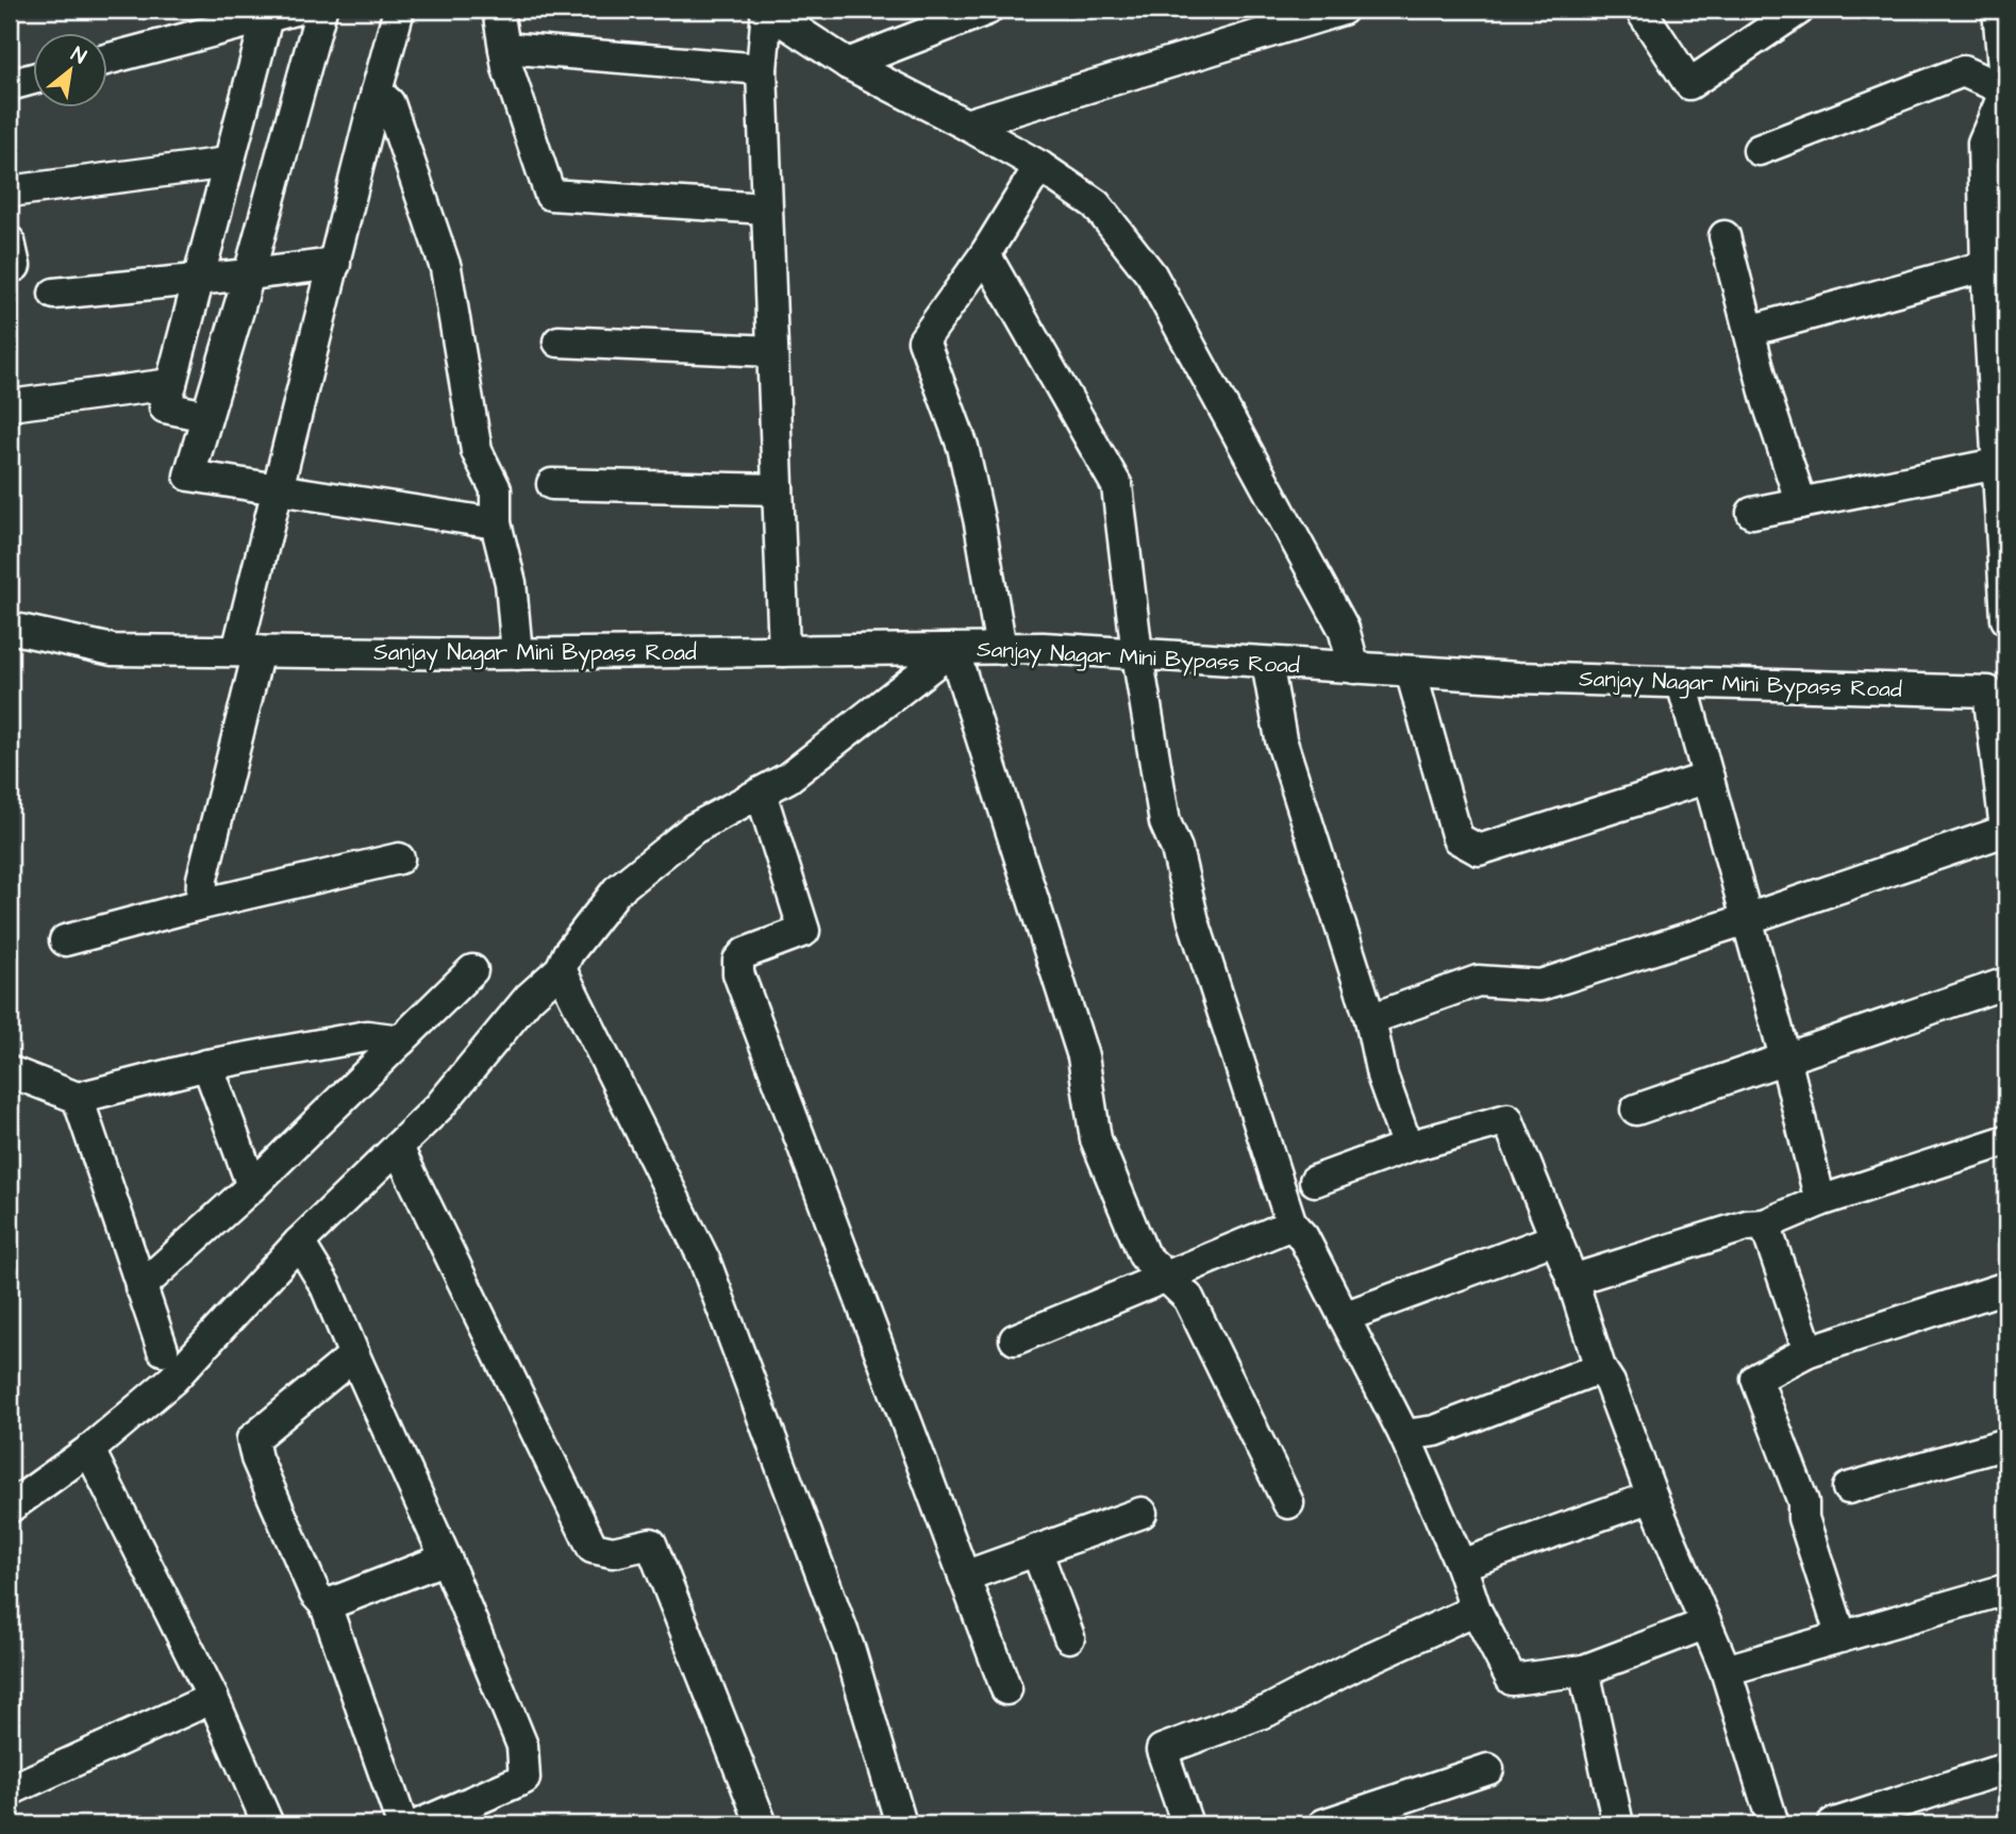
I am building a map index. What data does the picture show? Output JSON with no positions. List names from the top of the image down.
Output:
{
  "streets": {
    "street": ["Sanjay Nagar Mini Bypass Road"]
  },
  "north": "top right"
}
